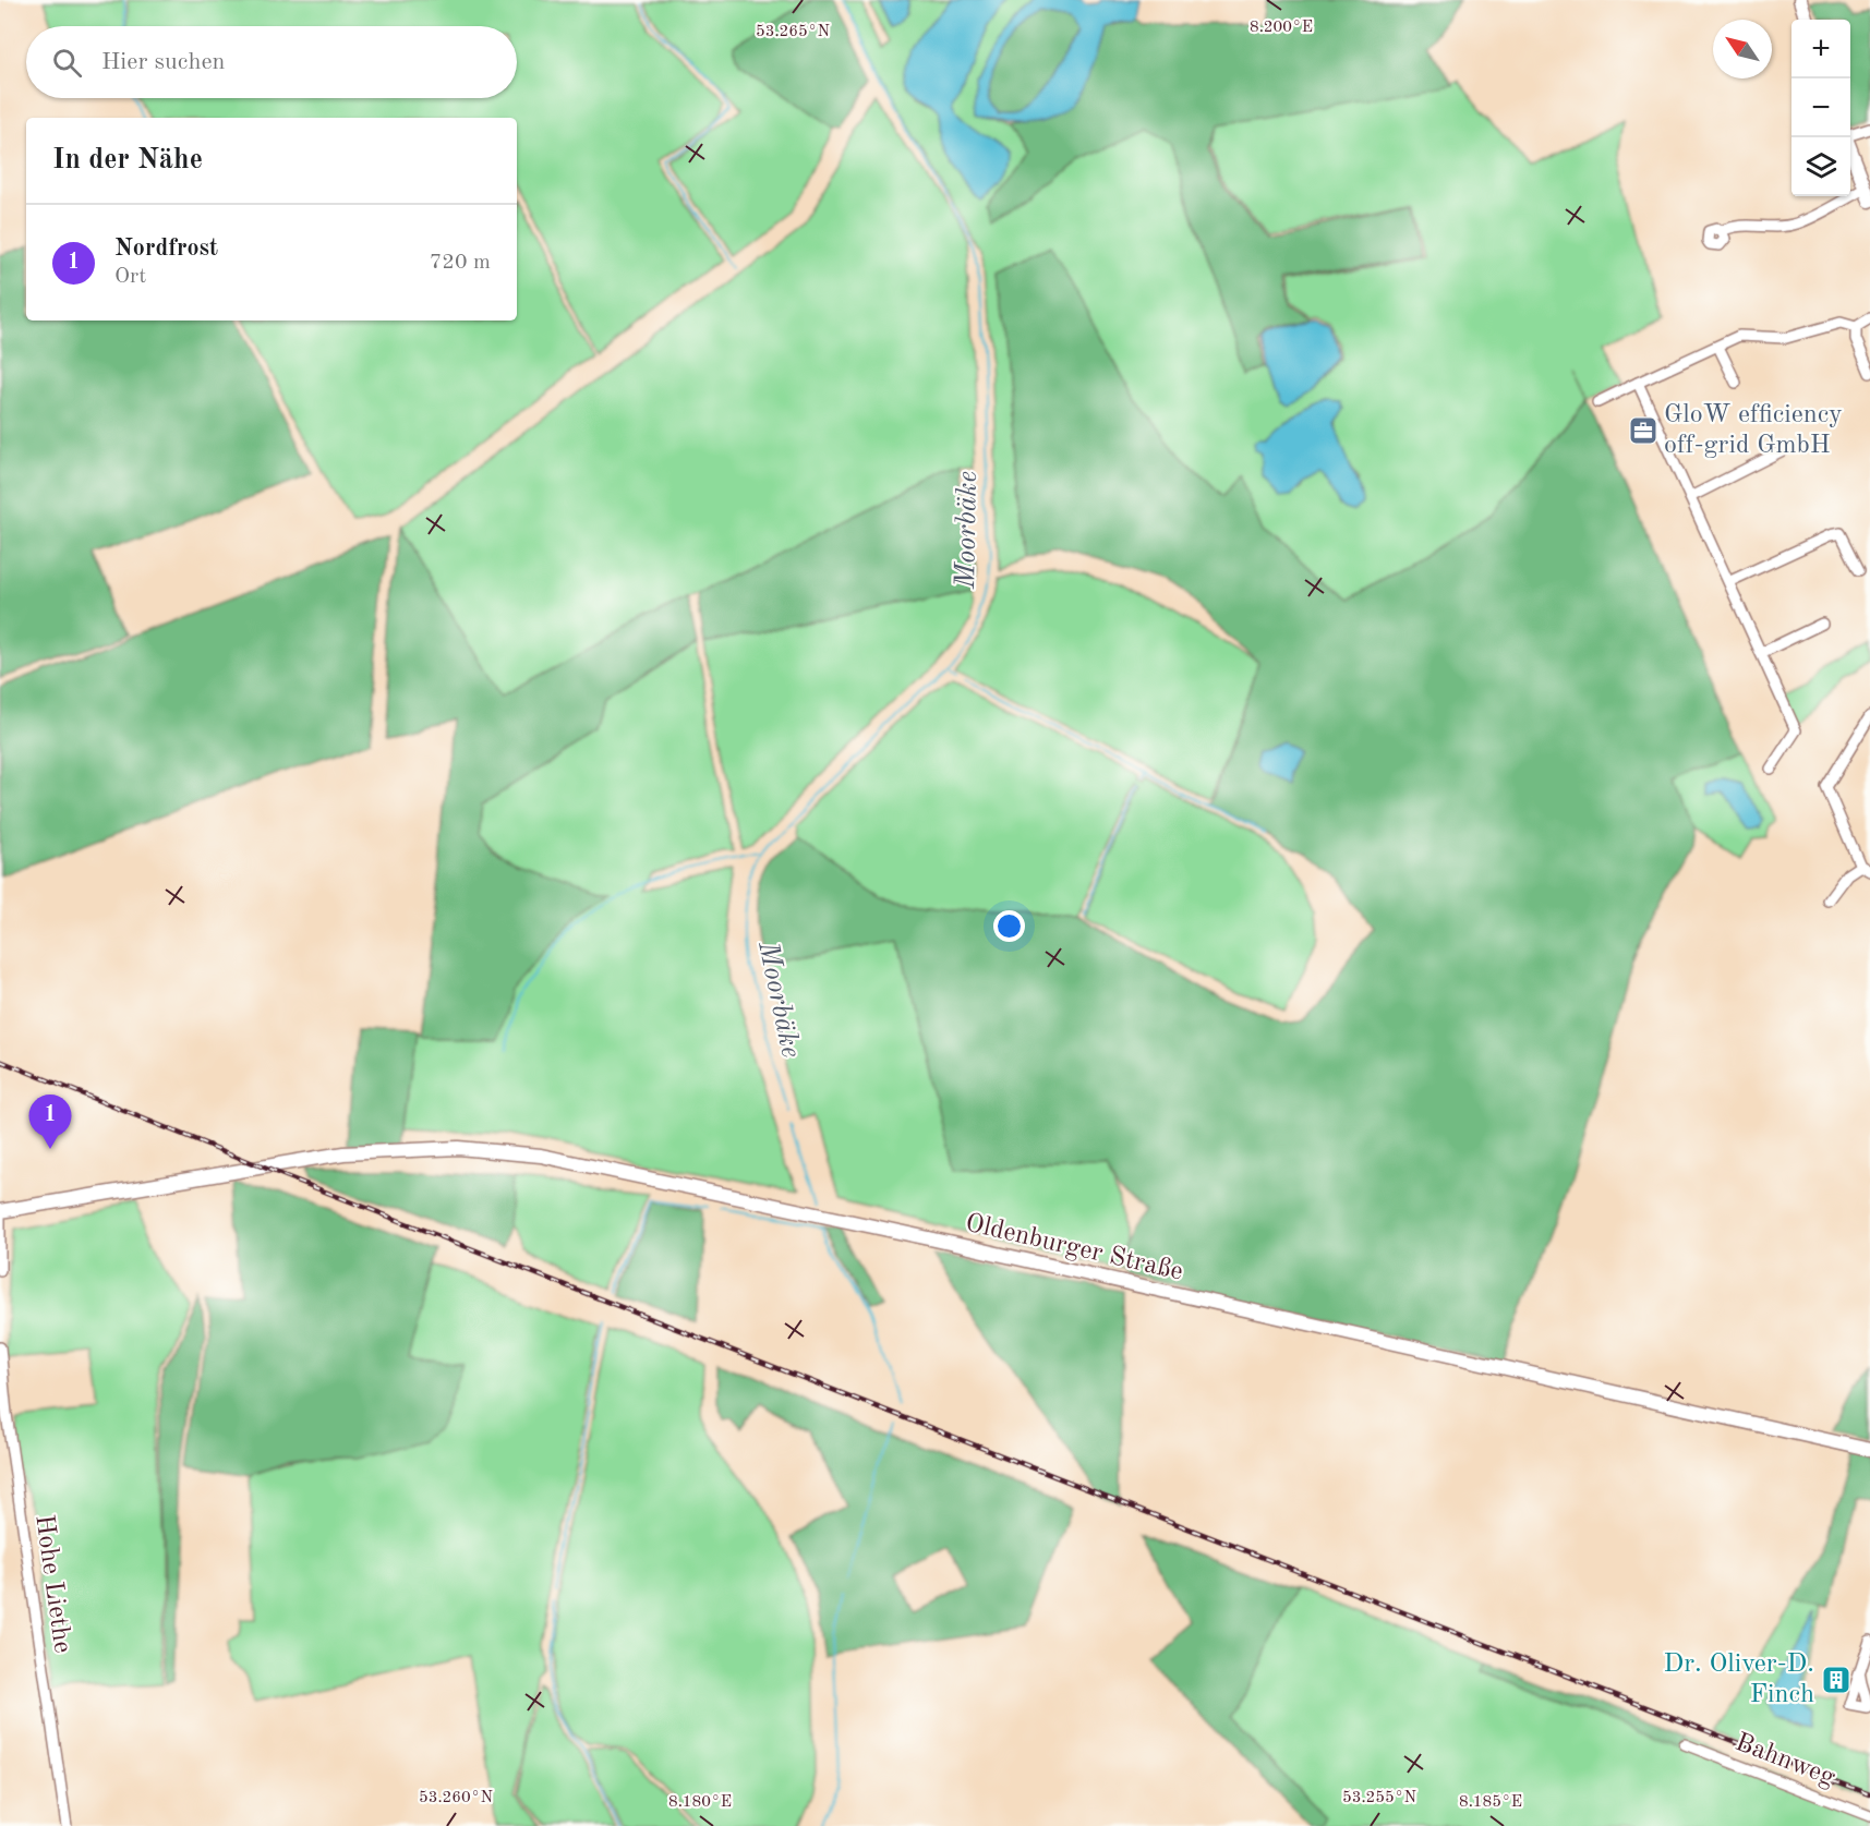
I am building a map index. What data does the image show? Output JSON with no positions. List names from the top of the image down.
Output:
{
  "streets": {
    "street": ["Oldenburger Straße", "Hohe Liethe", "Bahnweg"]
  },
  "water": ["Moorbäke"],
  "places": {
    "office": ["GloW efficiency off-grid GmbH"],
    "building": ["Dr. Oliver-D. Finch"]
  },
  "north": "top left",
  "page": {
    "map_buttons": ["+", "−"],
    "search": "Hier suchen",
    "heading": "In der Nähe",
    "list": [
      {
        "mark": "1",
        "name": "Nordfrost",
        "note": "Ort",
        "value": "720 m"
      }
    ],
    "pins": "1"
  },
  "coordinates": [
    "8.200°E",
    "53.265°N",
    "53.260°N",
    "53.255°N",
    "8.180°E",
    "8.185°E"
  ]
}
